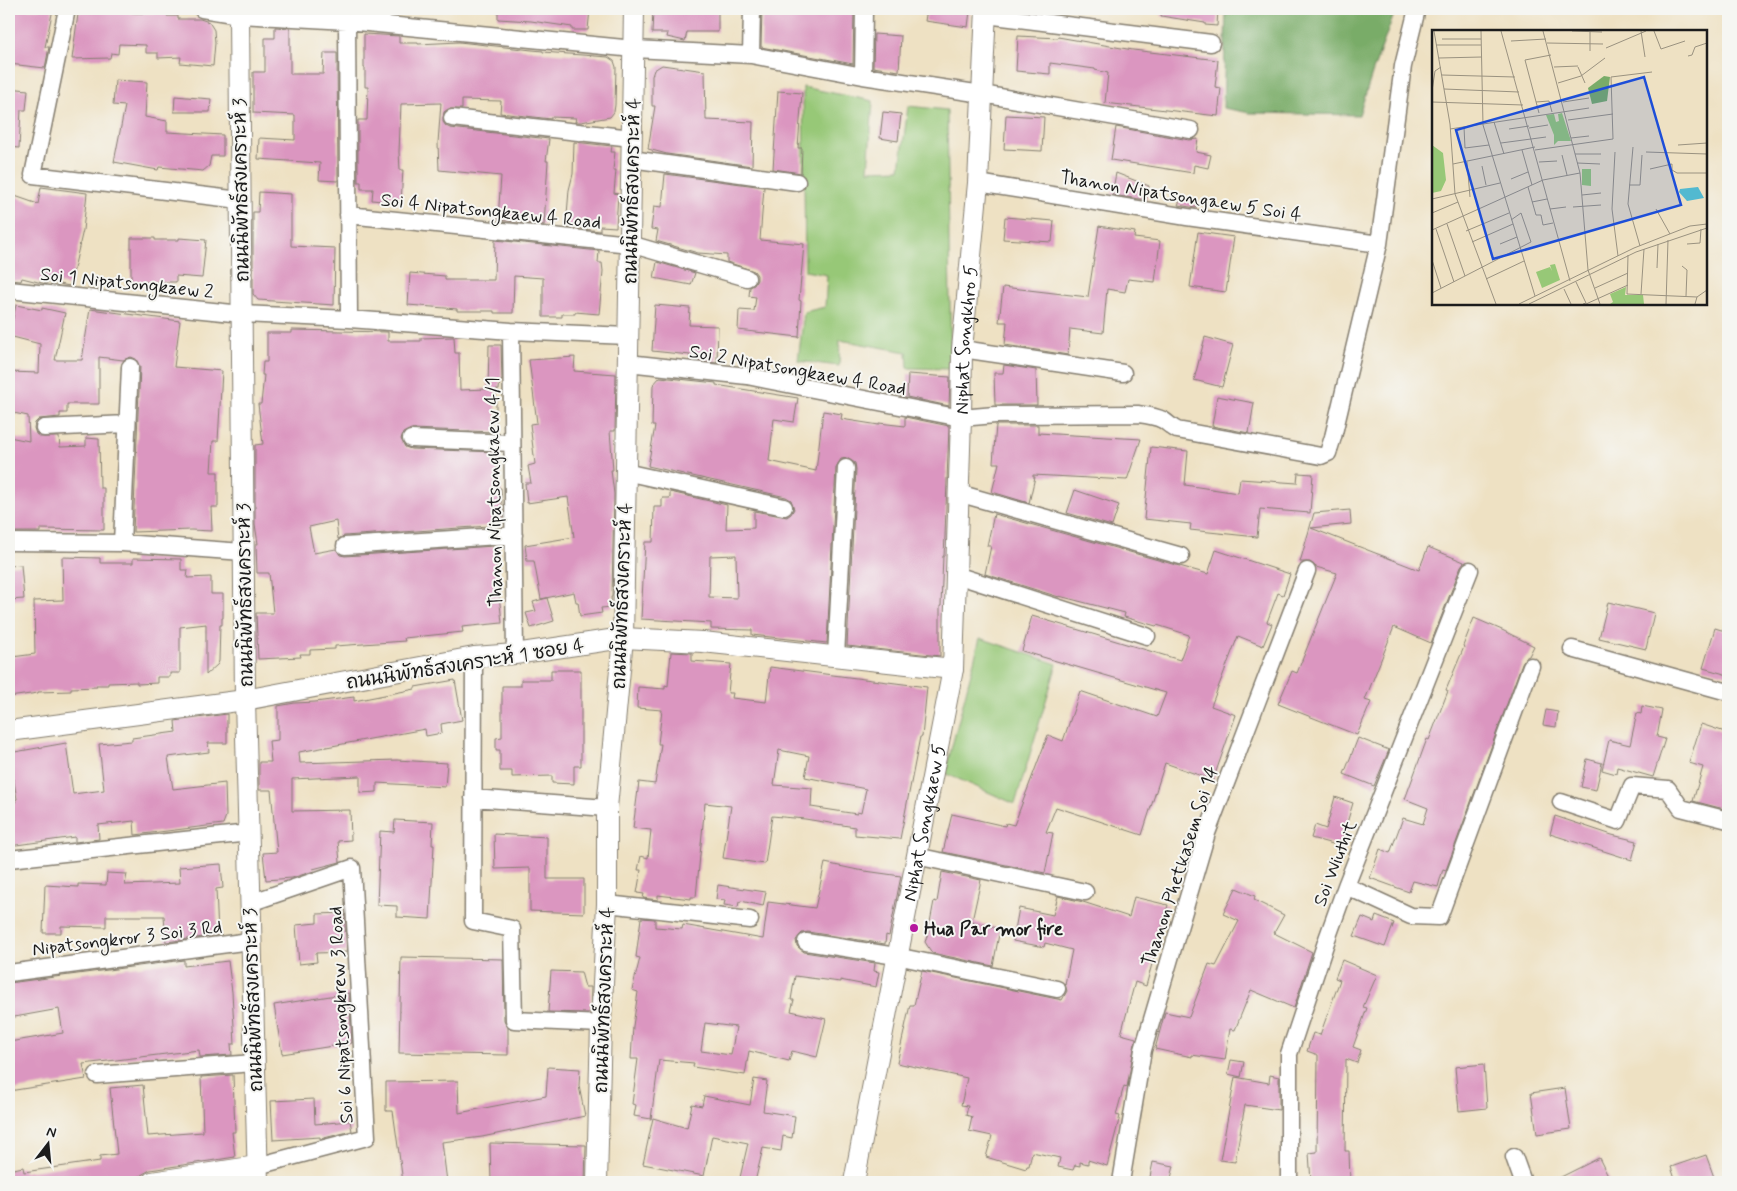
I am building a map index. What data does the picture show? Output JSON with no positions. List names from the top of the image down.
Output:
{
  "streets": {
    "street": [
      "ถนนนิพัทธ์สงเคราะห์ 3",
      "ถนนนิพัทธ์สงเคราะห์ 4",
      "Thanon Nipatsongaew 5 Soi 4",
      "Soi 4 Nipatsongkaew 4 Road",
      "Soi 1 Nipatsongkaew 2",
      "Niphat Songkhro 5",
      "Soi 2 Nipatsongkaew 4 Road",
      "Thanon Nipatsongkaew 4/1",
      "ถนนนิพัทธ์สงเคราะห์ 1 ซอย 4",
      "Niphat Songkaew 5",
      "Soi Wiuthit",
      "Thanon Phetkasem Soi 14",
      "Nipatsongkror 3 Soi 3 Rd",
      "Soi 6 Nipatsongkrew 3 Road"
    ]
  },
  "crossings": [
    ["ถนนนิพัทธ์สงเคราะห์ 3", "Soi 1 Nipatsongkaew 2"],
    ["ถนนนิพัทธ์สงเคราะห์ 3", "ถนนนิพัทธ์สงเคราะห์ 1 ซอย 4"],
    ["ถนนนิพัทธ์สงเคราะห์ 3", "Nipatsongkror 3 Soi 3 Rd"],
    ["ถนนนิพัทธ์สงเคราะห์ 3", "Soi 6 Nipatsongkrew 3 Road"],
    ["ถนนนิพัทธ์สงเคราะห์ 4", "Soi 4 Nipatsongkaew 4 Road"],
    ["ถนนนิพัทธ์สงเคราะห์ 4", "Soi 1 Nipatsongkaew 2"],
    ["ถนนนิพัทธ์สงเคราะห์ 4", "Soi 2 Nipatsongkaew 4 Road"],
    ["ถนนนิพัทธ์สงเคราะห์ 4", "ถนนนิพัทธ์สงเคราะห์ 1 ซอย 4"],
    ["Thanon Nipatsongaew 5 Soi 4", "Niphat Songkhro 5"],
    ["Thanon Nipatsongaew 5 Soi 4", "Soi 2 Nipatsongkaew 4 Road"],
    ["Soi 1 Nipatsongkaew 2", "Thanon Nipatsongkaew 4/1"],
    ["Niphat Songkhro 5", "Soi 2 Nipatsongkaew 4 Road"],
    ["Niphat Songkhro 5", "ถนนนิพัทธ์สงเคราะห์ 1 ซอย 4"],
    ["Niphat Songkhro 5", "Niphat Songkaew 5"],
    ["Thanon Nipatsongkaew 4/1", "ถนนนิพัทธ์สงเคราะห์ 1 ซอย 4"],
    ["ถนนนิพัทธ์สงเคราะห์ 1 ซอย 4", "Niphat Songkaew 5"]
  ],
  "places": ["Hua Par mor fire"],
  "north": "top"
}
